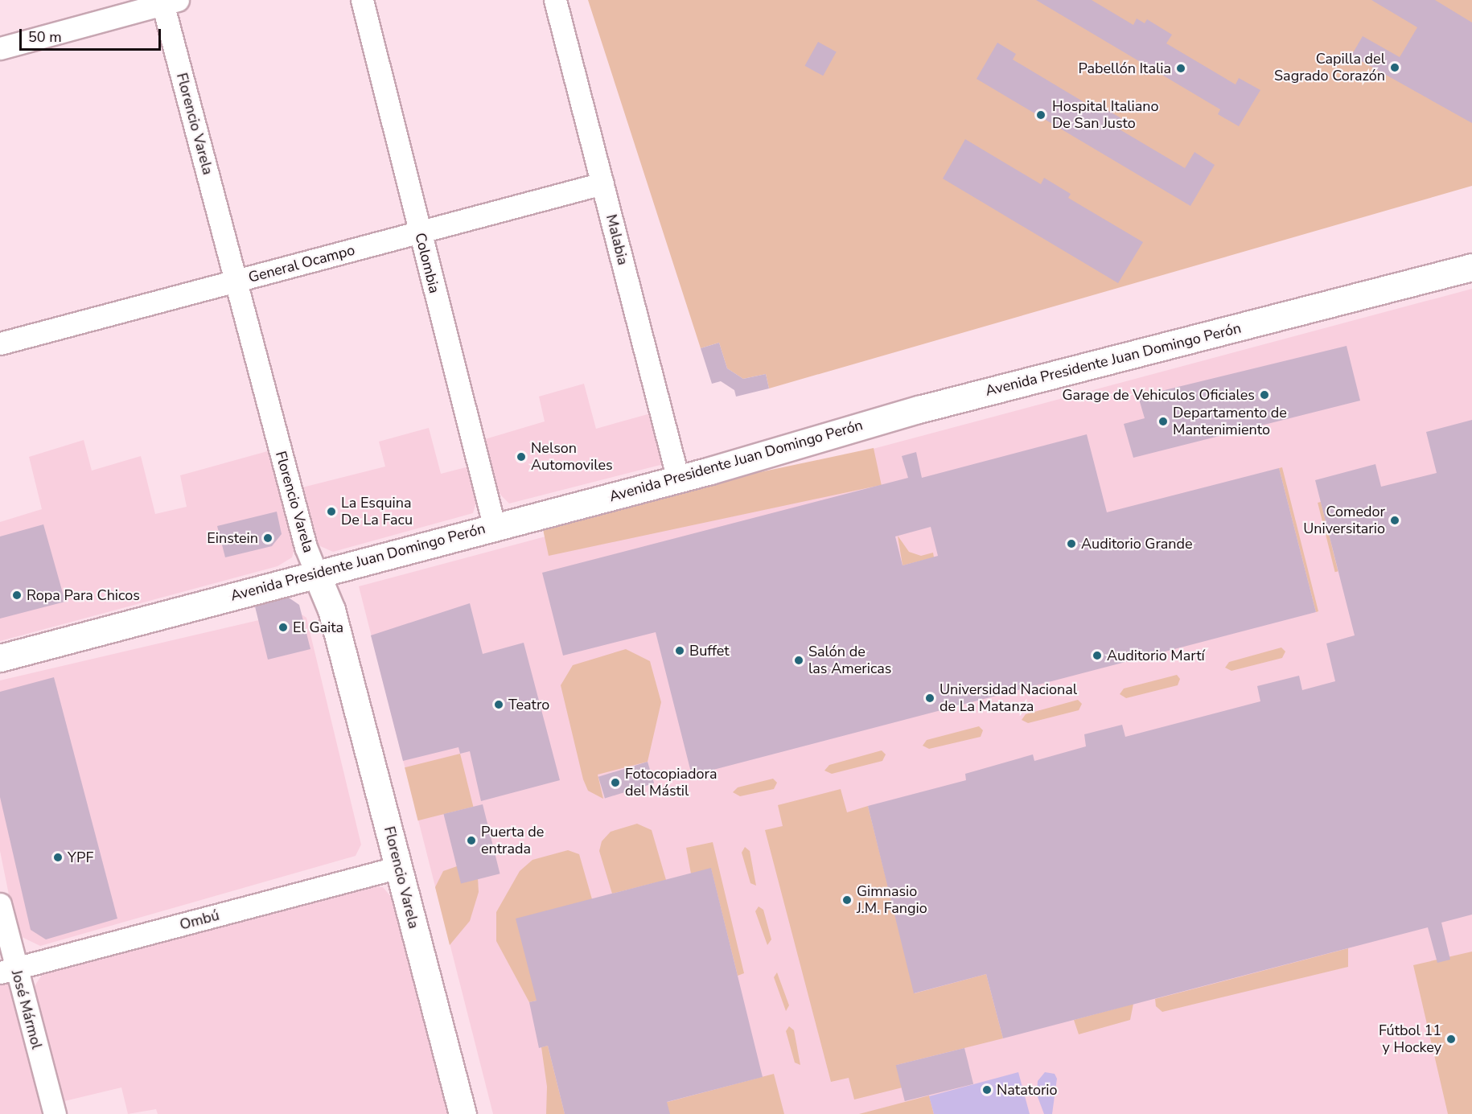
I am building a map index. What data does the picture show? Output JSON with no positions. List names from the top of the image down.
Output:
{
  "streets": {
    "main road": ["Florencio Varela", "Avenida Presidente Juan Domingo Perón"],
    "street": [
      "Malabia",
      "Colombia",
      "General Ocampo",
      "Ombú",
      "José Mármol"
    ]
  },
  "crossings": [
    ["Florencio Varela", "General Ocampo"],
    ["Florencio Varela", "Avenida Presidente Juan Domingo Perón"],
    ["Florencio Varela", "Ombú"],
    ["Malabia", "General Ocampo"],
    ["Malabia", "Avenida Presidente Juan Domingo Perón"],
    ["Colombia", "General Ocampo"],
    ["Colombia", "Avenida Presidente Juan Domingo Perón"],
    ["Ombú", "José Mármol"]
  ],
  "places": [
    "Capilla del Sagrado Corazón",
    "Pabellón Italia",
    "Hospital Italiano De San Justo",
    "Garage de Vehiculos Oficiales",
    "Departamento de Mantenimiento",
    "Nelson Automoviles",
    "La Esquina De La Facu",
    "Comedor Universitario",
    "Einstein",
    "Auditorio Grande",
    "Ropa Para Chicos",
    "El Gaita",
    "Buffet",
    "Auditorio Martí",
    "Salón de las Americas",
    "Universidad Nacional de La Matanza",
    "Teatro",
    "Fotocopiadora del Mástil",
    "Puerta de entrada",
    "YPF",
    "Gimnasio J.M. Fangio",
    "Fútbol 11 y Hockey",
    "Natatorio"
  ],
  "scale_bar": "50 m"
}
